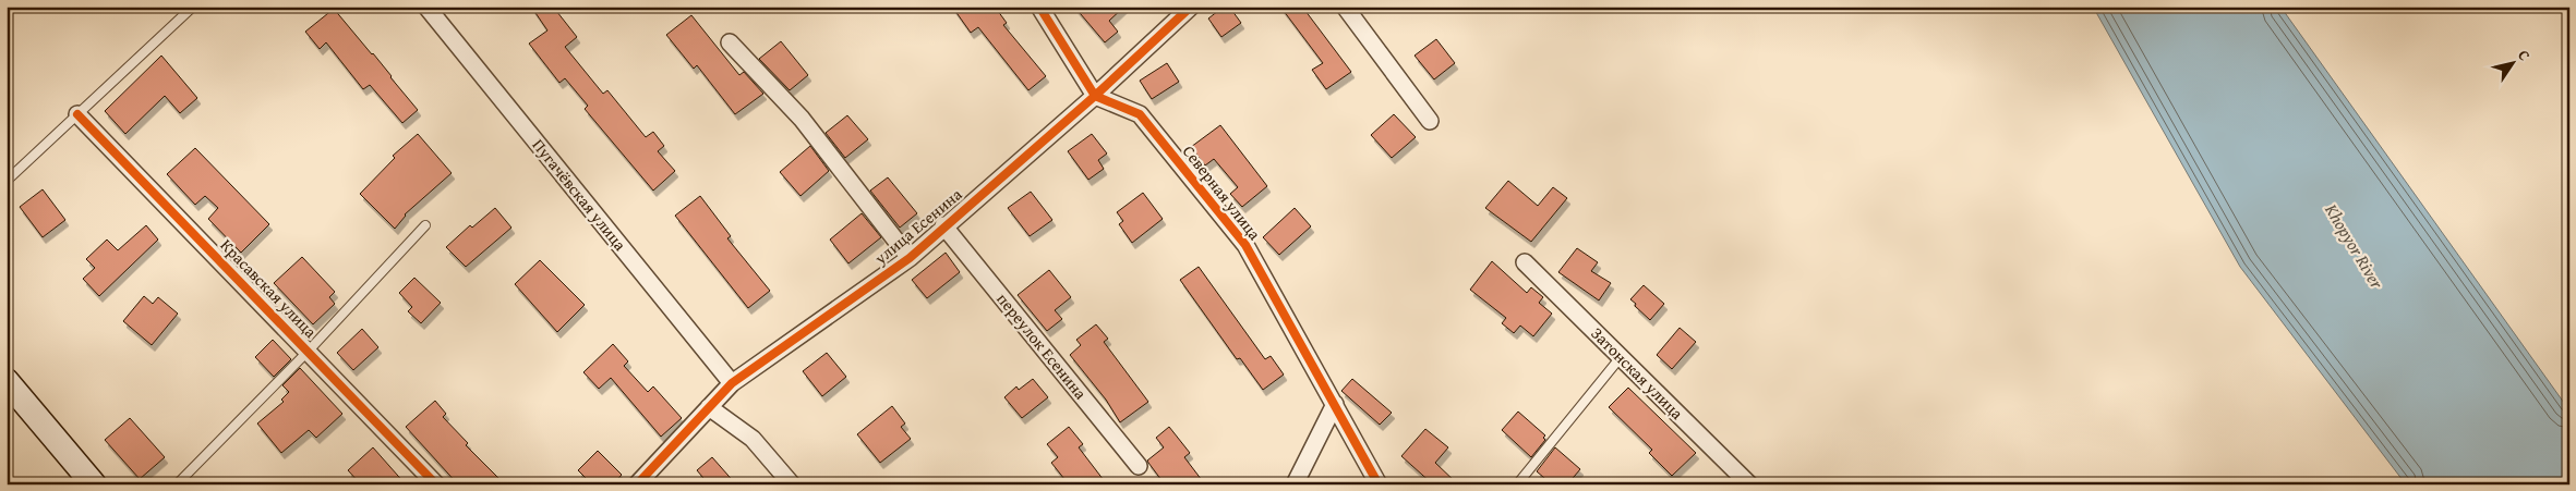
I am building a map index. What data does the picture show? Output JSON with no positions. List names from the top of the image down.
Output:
{
  "streets": {
    "street": [
      "Северная улица",
      "Пугачёвская улица",
      "улица Есенина",
      "Красавская улица",
      "переулок Есенина",
      "Затонская улица"
    ]
  },
  "crossings": [
    ["Северная улица", "улица Есенина"],
    ["Пугачёвская улица", "улица Есенина"],
    ["улица Есенина", "переулок Есенина"]
  ],
  "water": ["Khopyor River"],
  "north": "top right"
}
